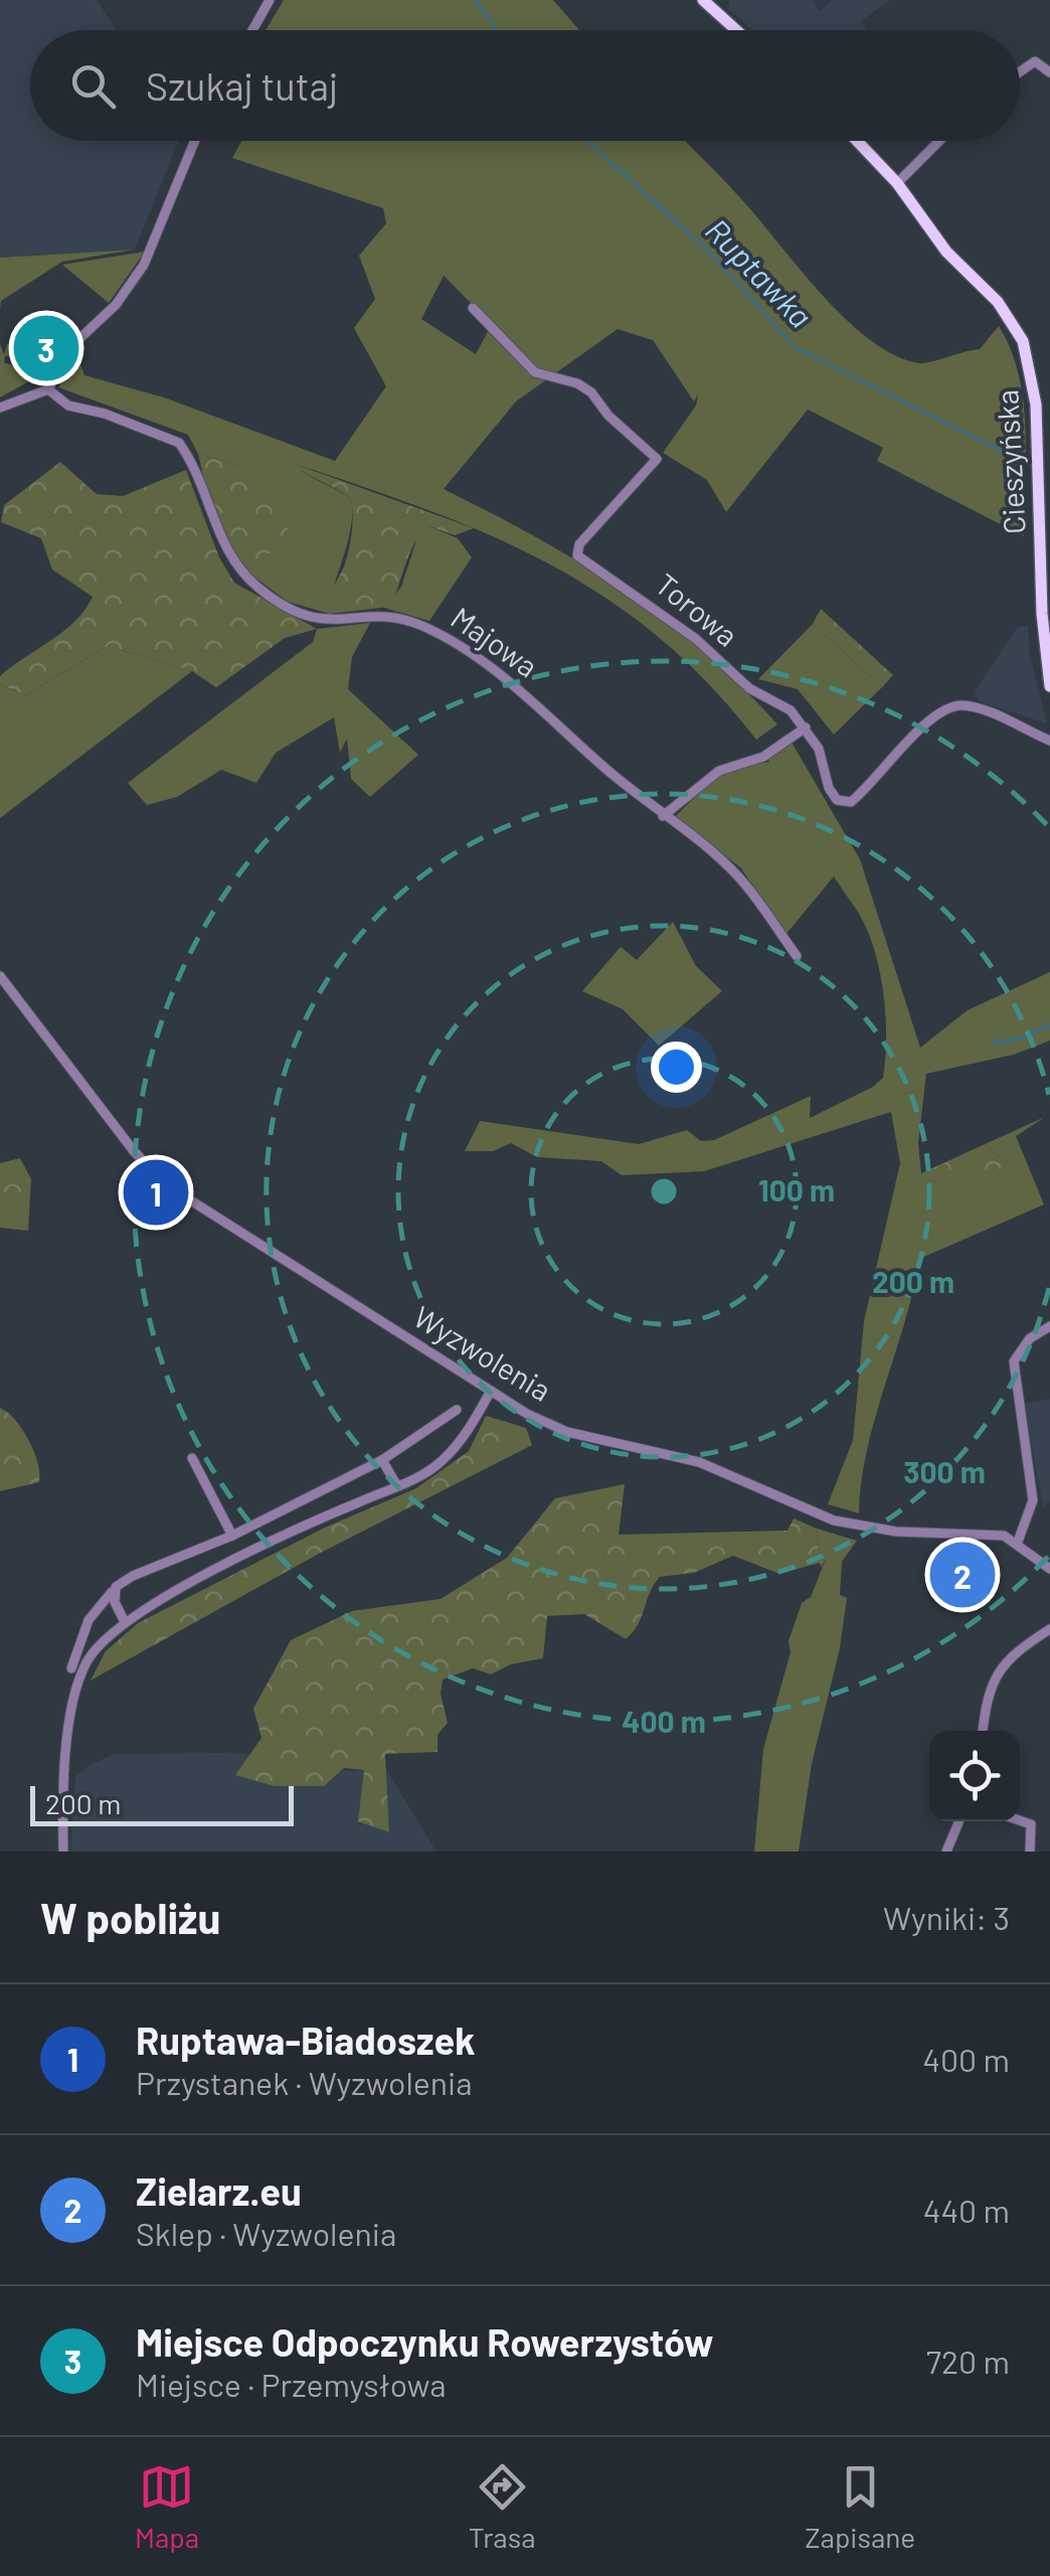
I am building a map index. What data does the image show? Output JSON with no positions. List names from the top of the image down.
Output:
{
  "streets": {
    "main road": ["Cieszyńska"],
    "street": ["Torowa", "Majowa", "Wyzwolenia"]
  },
  "water": ["Ruptawka"],
  "scale_bar": "200 m",
  "page": {
    "search": "Szukaj tutaj",
    "pins": ["3", "1", "2"],
    "scale": "200 m",
    "heading": ["W pobliżu", "Wyniki: 3"],
    "list": [
      {
        "mark": "1",
        "name": "Ruptawa-Biadoszek",
        "note": "Przystanek · Wyzwolenia",
        "value": "400 m"
      },
      {
        "mark": "2",
        "name": "Zielarz.eu",
        "note": "Sklep · Wyzwolenia",
        "value": "440 m"
      },
      {
        "mark": "3",
        "name": "Miejsce Odpoczynku Rowerzystów",
        "note": "Miejsce · Przemysłowa",
        "value": "720 m"
      }
    ],
    "nav": ["Mapa", "Trasa", "Zapisane"]
  },
  "rings": [
    "100 m",
    "200 m",
    "300 m",
    "400 m"
  ]
}
